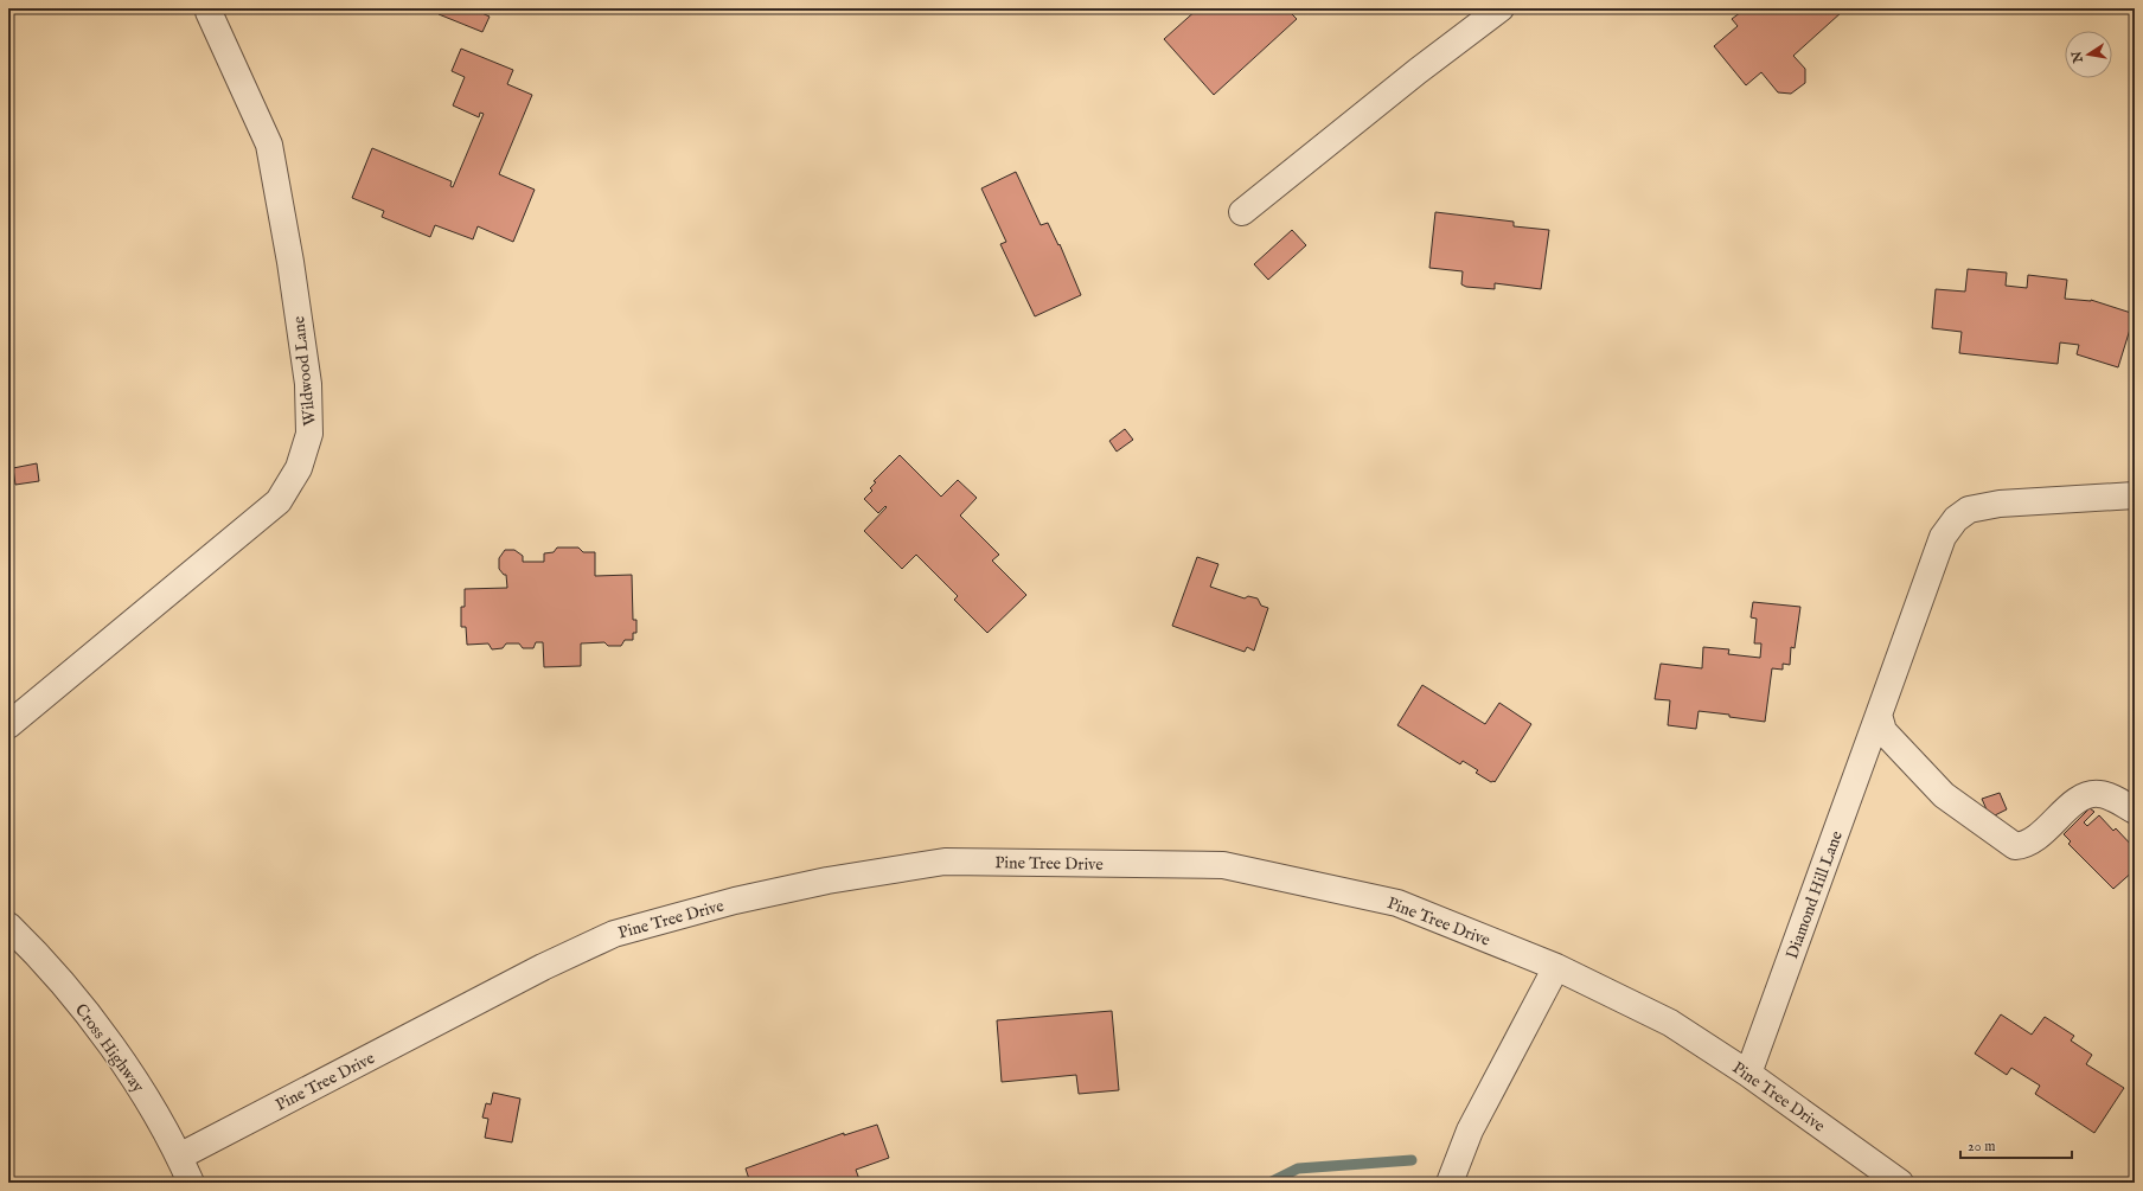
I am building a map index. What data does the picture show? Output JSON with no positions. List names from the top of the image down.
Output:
{
  "streets": {
    "street": [
      "Wildwood Lane",
      "Pine Tree Drive",
      "Diamond Hill Lane",
      "Cross Highway"
    ]
  },
  "crossings": [
    ["Pine Tree Drive", "Diamond Hill Lane"],
    ["Pine Tree Drive", "Cross Highway"]
  ],
  "scale_bar": "20 m",
  "north": "left"
}
